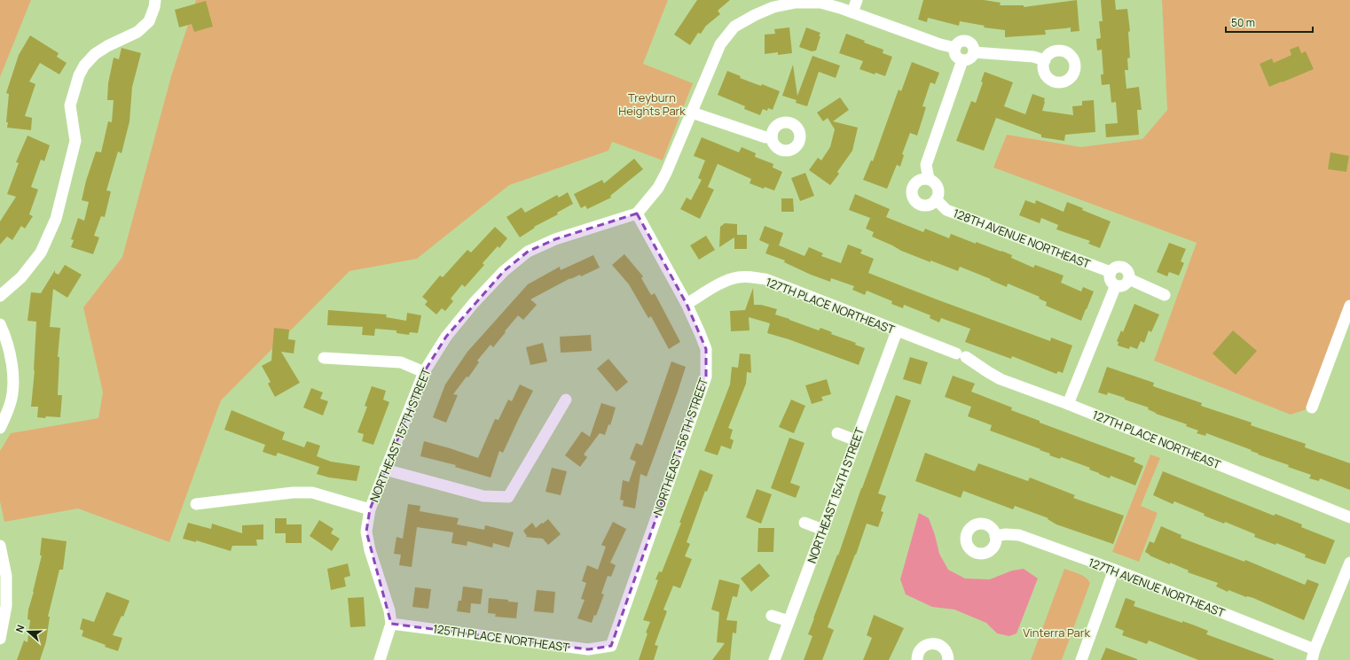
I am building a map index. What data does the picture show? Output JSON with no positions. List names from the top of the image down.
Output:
{
  "streets": {
    "street": [
      "128TH AVENUE NORTHEAST",
      "127TH PLACE NORTHEAST",
      "NORTHEAST 157TH STREET",
      "NORTHEAST 156TH STREET",
      "NORTHEAST 154TH STREET",
      "127TH AVENUE NORTHEAST",
      "125TH PLACE NORTHEAST"
    ]
  },
  "crossings": [
    ["127TH PLACE NORTHEAST", "NORTHEAST 156TH STREET"],
    ["127TH PLACE NORTHEAST", "NORTHEAST 154TH STREET"],
    ["NORTHEAST 157TH STREET", "NORTHEAST 156TH STREET"],
    ["NORTHEAST 157TH STREET", "125TH PLACE NORTHEAST"],
    ["NORTHEAST 156TH STREET", "125TH PLACE NORTHEAST"]
  ],
  "parks": ["Treyburn Heights Park", "Vinterra Park"],
  "scale_bar": "50 m",
  "north": "left"
}
